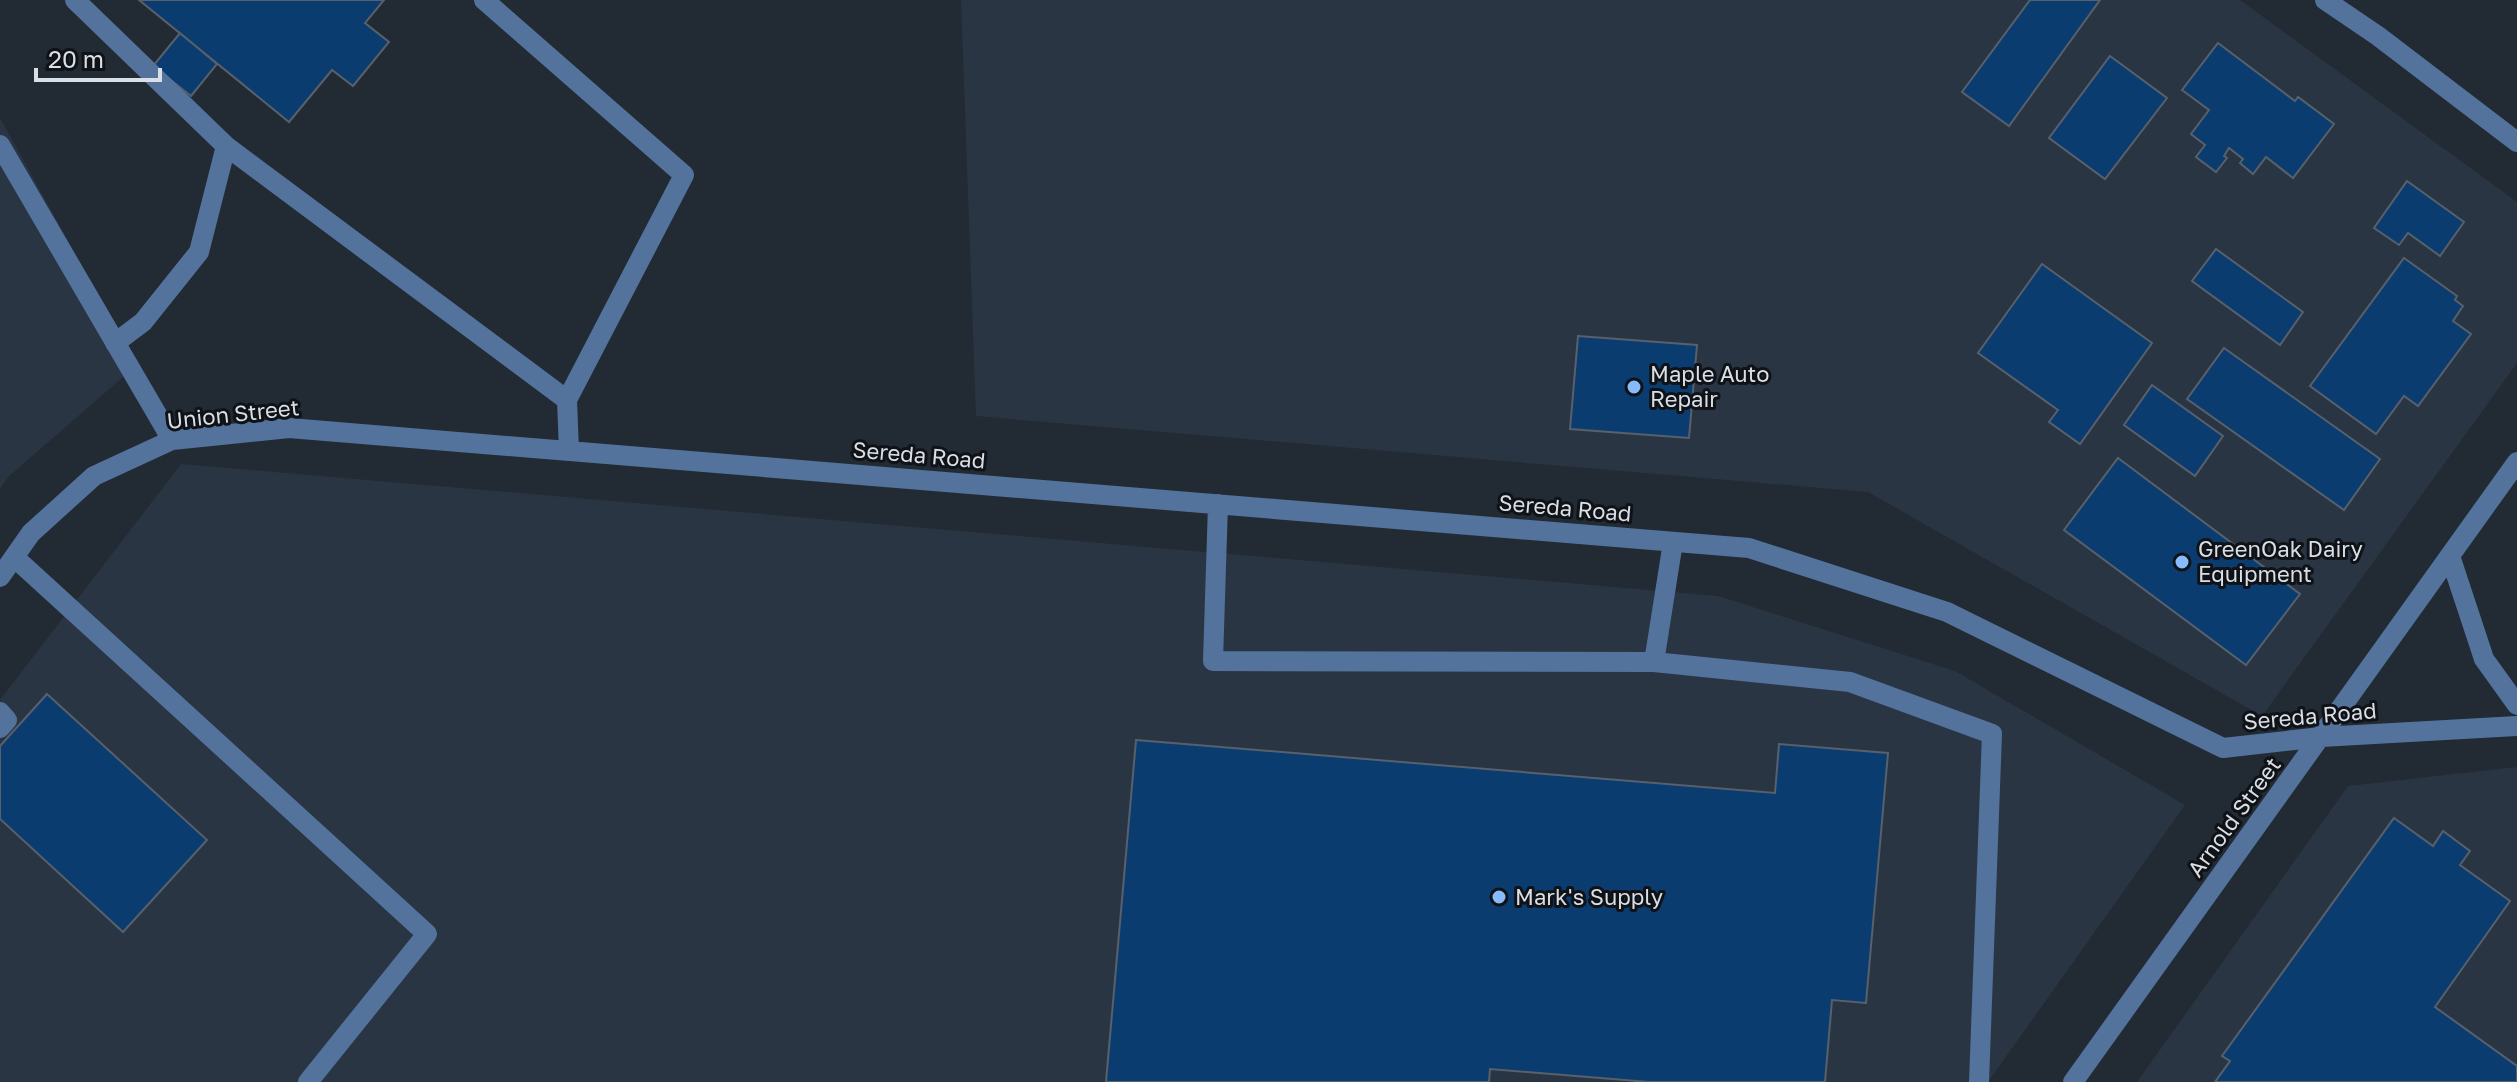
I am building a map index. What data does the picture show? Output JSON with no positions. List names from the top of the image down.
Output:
{
  "streets": {
    "street": ["Union Street", "Sereda Road", "Arnold Street"]
  },
  "crossings": [
    ["Union Street", "Sereda Road"],
    ["Sereda Road", "Arnold Street"]
  ],
  "places": ["Maple Auto Repair", "GreenOak Dairy Equipment", "Mark's Supply"],
  "scale_bar": "20 m"
}
